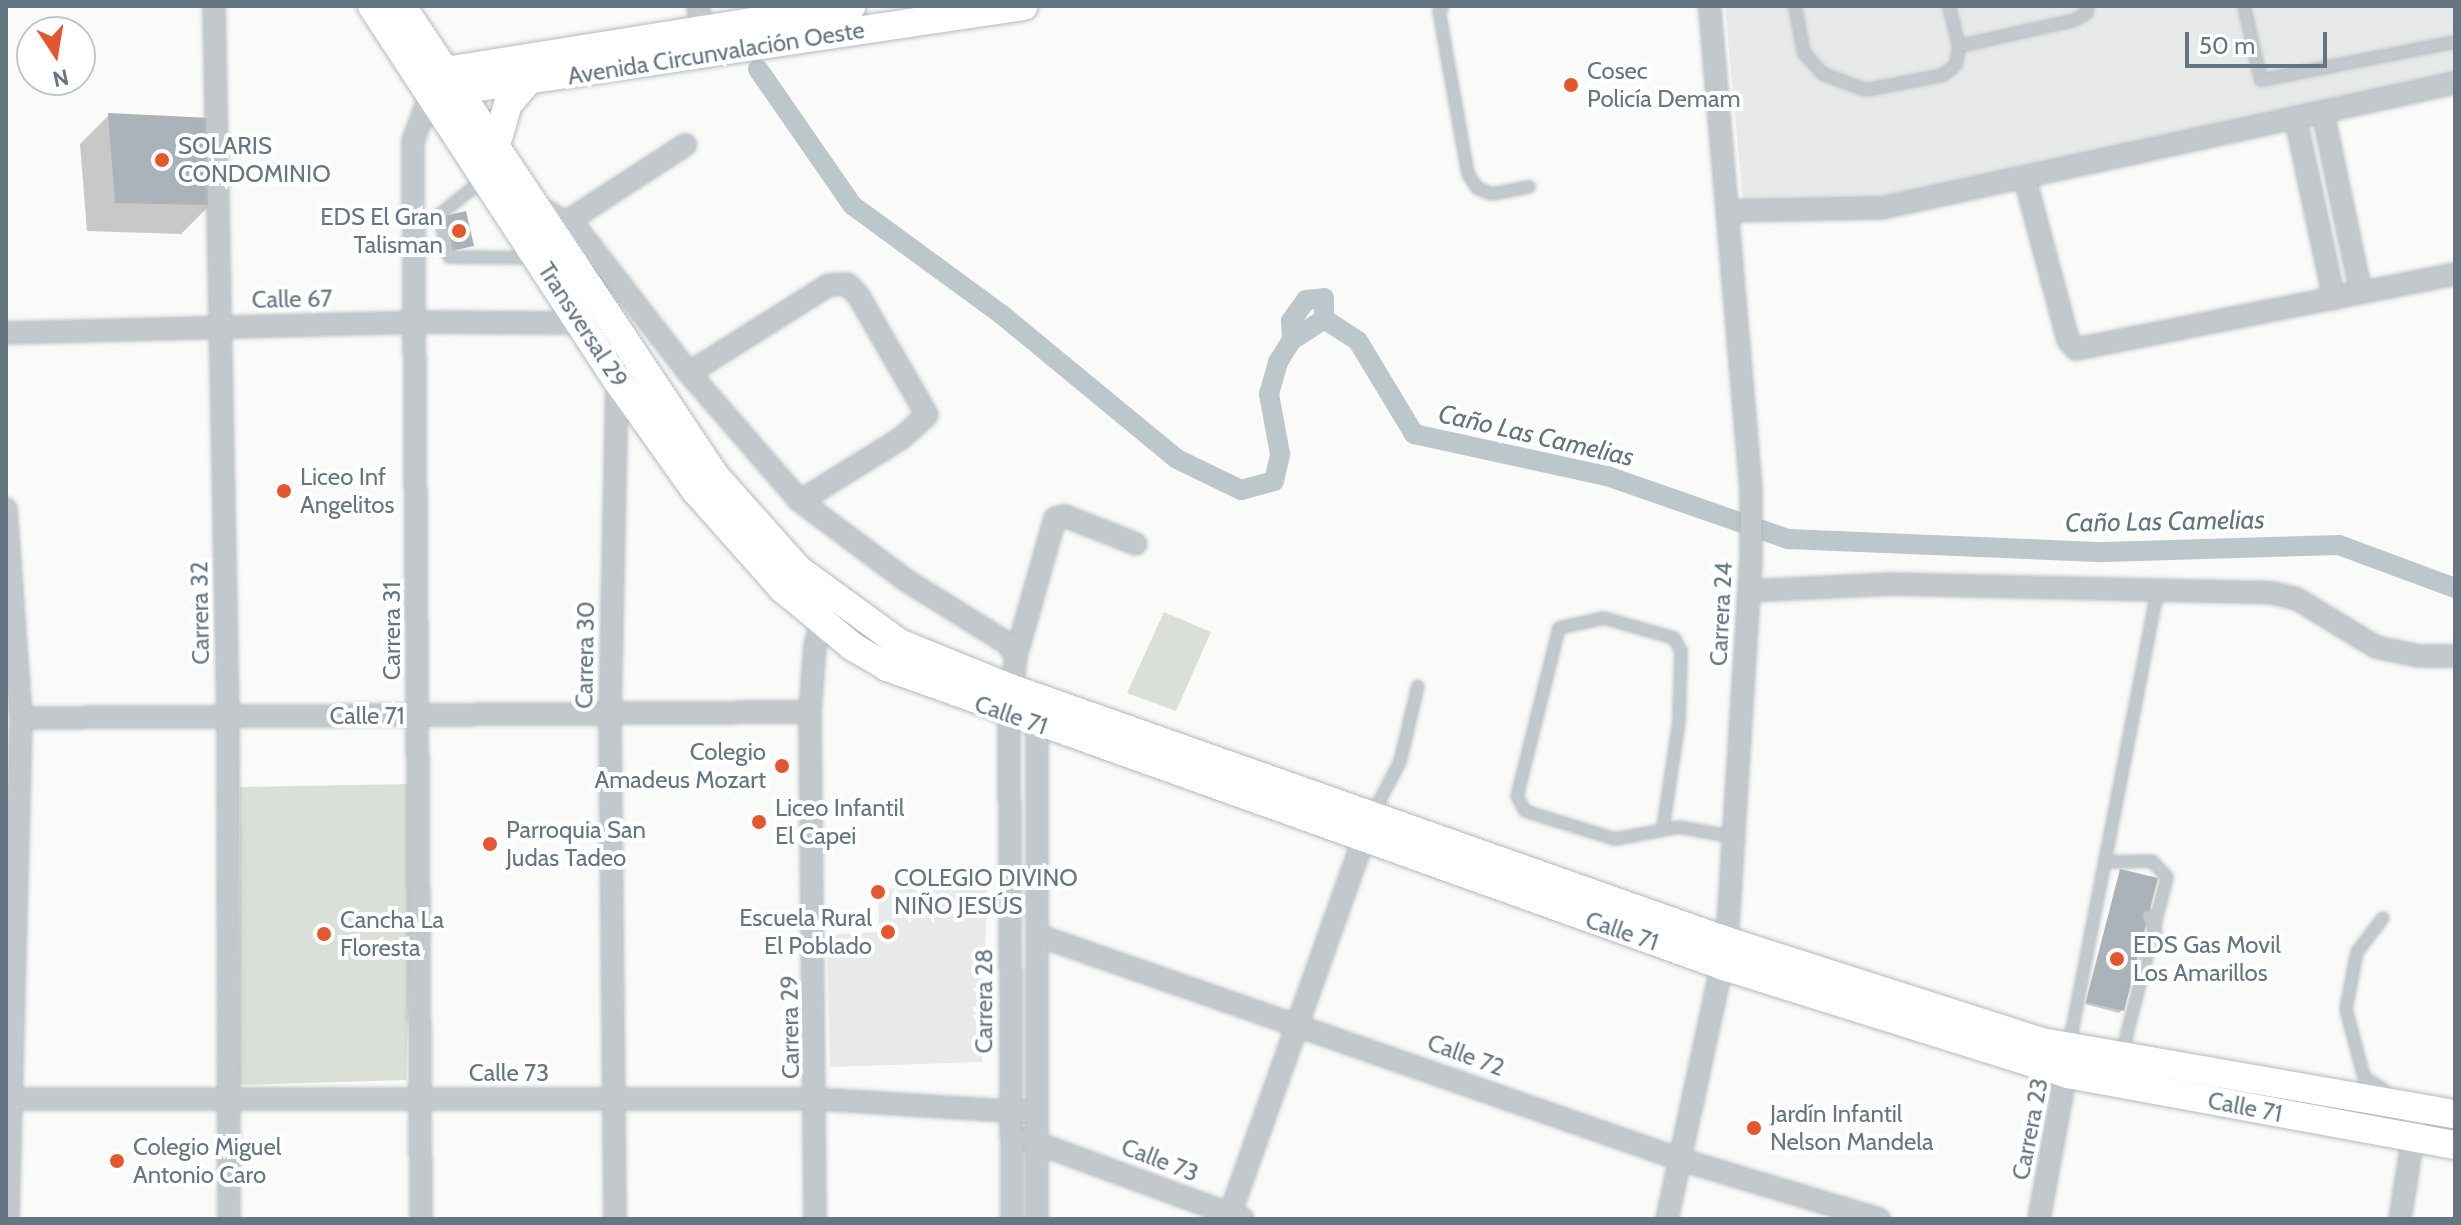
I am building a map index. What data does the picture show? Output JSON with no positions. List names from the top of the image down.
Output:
{
  "streets": {
    "main road": ["Avenida Circunvalación Oeste", "Transversal 29", "Calle 71"],
    "street": [
      "Calle 67",
      "Carrera 32",
      "Carrera 24",
      "Carrera 31",
      "Carrera 30",
      "Carrera 28",
      "Carrera 29",
      "Calle 72",
      "Calle 73",
      "Carrera 23"
    ]
  },
  "crossings": [
    ["Avenida Circunvalación Oeste", "Transversal 29"],
    ["Avenida Circunvalación Oeste", "Carrera 31"],
    ["Calle 67", "Transversal 29"],
    ["Calle 67", "Carrera 32"],
    ["Calle 67", "Carrera 31"],
    ["Transversal 29", "Carrera 31"],
    ["Transversal 29", "Carrera 30"],
    ["Transversal 29", "Calle 71"],
    ["Transversal 29", "Carrera 29"],
    ["Carrera 32", "Calle 71"],
    ["Carrera 32", "Calle 73"],
    ["Carrera 24", "Calle 71"],
    ["Carrera 24", "Calle 72"],
    ["Carrera 31", "Calle 71"],
    ["Carrera 31", "Calle 73"],
    ["Carrera 30", "Calle 71"],
    ["Carrera 30", "Calle 73"],
    ["Calle 71", "Carrera 28"],
    ["Calle 71", "Carrera 29"],
    ["Calle 71", "Carrera 23"],
    ["Carrera 28", "Calle 73"],
    ["Carrera 29", "Calle 73"]
  ],
  "water": ["Caño Las Camelias"],
  "places": [
    "Cosec Policía Demam",
    "SOLARIS CONDOMINIO",
    "EDS El Gran Talisman",
    "Liceo Inf Angelitos",
    "Colegio Amadeus Mozart",
    "Liceo Infantil El Capei",
    "Parroquia San Judas Tadeo",
    "COLEGIO DIVINO NIÑO JESÚS",
    "Escuela Rural El Poblado",
    "Cancha La Floresta",
    "EDS Gas Movil Los Amarillos",
    "Jardín Infantil Nelson Mandela",
    "Colegio Miguel Antonio Caro"
  ],
  "scale_bar": "50 m",
  "north": "bottom"
}
